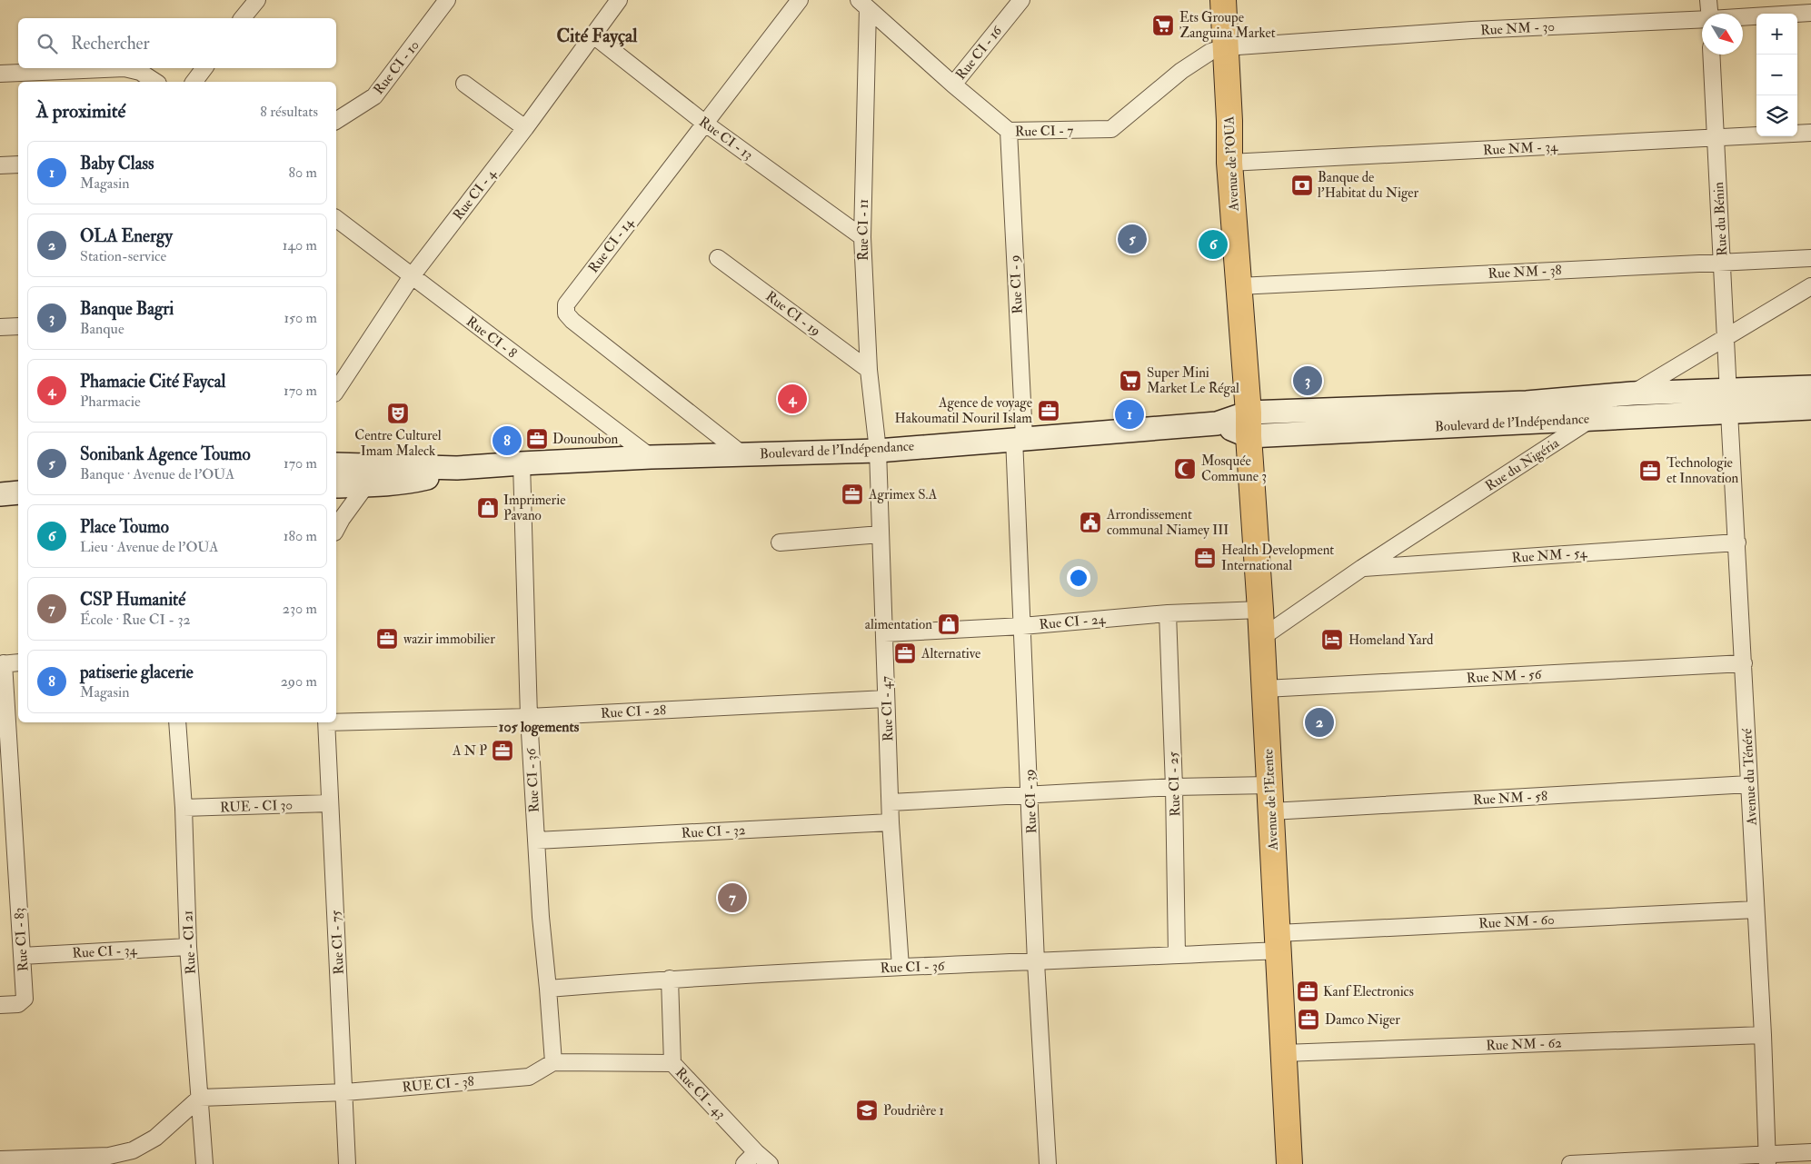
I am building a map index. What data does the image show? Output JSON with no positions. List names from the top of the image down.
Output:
{
  "streets": {
    "main road": ["Avenue de l'OUA", "Boulevard de l'Indépendance", "Avenue de l'Etente"],
    "street": [
      "Rue NM - 30",
      "Rue CI - 16",
      "Rue CI - 10",
      "Rue CI - 7",
      "Rue CI - 13",
      "Rue NM - 34",
      "Rue CI - 4",
      "Rue du Bénin",
      "Rue CI - 11",
      "Rue CI - 14",
      "Rue NM - 38",
      "Rue CI - 9",
      "Rue CI - 19",
      "Rue CI - 8",
      "Rue du Nigéria",
      "Rue NM - 54",
      "Rue CI - 24",
      "Rue NM - 56",
      "Rue CI - 47",
      "Rue CI - 28",
      "Avenue du Ténéré",
      "Rue CI - 36",
      "Rue CI - 25",
      "Rue NM - 58",
      "Rue CI - 39",
      "RUE - CI 30",
      "Rue CI - 32",
      "Rue NM - 60",
      "Rue CI - 83",
      "Rue - CI 21",
      "Rue CI - 75",
      "Rue CI - 34",
      "Rue NM - 62",
      "RUE CI - 38",
      "Rue CI - 43"
    ]
  },
  "crossings": [
    ["Rue NM - 30", "Rue CI - 7"],
    ["Rue NM - 30", "Avenue de l'OUA"],
    ["Rue CI - 16", "Rue CI - 7"],
    ["Rue CI - 7", "Avenue de l'OUA"],
    ["Rue CI - 7", "Rue CI - 11"],
    ["Rue CI - 7", "Rue CI - 9"],
    ["Rue CI - 13", "Rue CI - 4"],
    ["Rue CI - 13", "Rue CI - 11"],
    ["Rue CI - 13", "Rue CI - 14"],
    ["Rue NM - 34", "Avenue de l'OUA"],
    ["Rue NM - 34", "Rue du Bénin"],
    ["Avenue de l'OUA", "Rue NM - 38"],
    ["Avenue de l'OUA", "Boulevard de l'Indépendance"],
    ["Avenue de l'OUA", "Avenue de l'Etente"],
    ["Rue CI - 4", "Rue CI - 8"],
    ["Rue du Bénin", "Rue NM - 38"],
    ["Rue du Bénin", "Boulevard de l'Indépendance"],
    ["Rue du Bénin", "Rue du Nigéria"],
    ["Rue du Bénin", "Avenue du Ténéré"],
    ["Rue CI - 11", "Rue CI - 19"],
    ["Rue CI - 11", "Boulevard de l'Indépendance"],
    ["Rue CI - 11", "Rue CI - 47"],
    ["Rue CI - 14", "Boulevard de l'Indépendance"],
    ["Rue CI - 9", "Boulevard de l'Indépendance"],
    ["Rue CI - 9", "Rue CI - 39"],
    ["Rue CI - 8", "Boulevard de l'Indépendance"],
    ["Boulevard de l'Indépendance", "Rue du Nigéria"],
    ["Boulevard de l'Indépendance", "Rue CI - 47"],
    ["Boulevard de l'Indépendance", "Avenue du Ténéré"],
    ["Boulevard de l'Indépendance", "Rue CI - 36"],
    ["Boulevard de l'Indépendance", "Avenue de l'Etente"],
    ["Boulevard de l'Indépendance", "Rue CI - 39"],
    ["Rue du Nigéria", "Rue NM - 54"],
    ["Rue du Nigéria", "Avenue de l'Etente"],
    ["Rue NM - 54", "Avenue du Ténéré"],
    ["Rue CI - 24", "Rue CI - 47"],
    ["Rue CI - 24", "Rue CI - 25"],
    ["Rue CI - 24", "Avenue de l'Etente"],
    ["Rue CI - 24", "Rue CI - 39"],
    ["Rue NM - 56", "Avenue du Ténéré"],
    ["Rue NM - 56", "Avenue de l'Etente"],
    ["Rue CI - 47", "Rue CI - 28"],
    ["Rue CI - 47", "Rue CI - 36"],
    ["Rue CI - 47", "Rue CI - 32"],
    ["Rue CI - 28", "Rue CI - 36"],
    ["Avenue du Ténéré", "Rue NM - 58"],
    ["Avenue du Ténéré", "Rue NM - 60"],
    ["Avenue du Ténéré", "Rue NM - 62"],
    ["Rue CI - 36", "Rue CI - 25"],
    ["Rue CI - 36", "Avenue de l'Etente"],
    ["Rue CI - 36", "Rue CI - 39"],
    ["Rue CI - 36", "Rue CI - 32"],
    ["Rue CI - 36", "Rue NM - 60"],
    ["Rue CI - 36", "RUE CI - 38"],
    ["Rue CI - 36", "Rue CI - 43"],
    ["Rue NM - 58", "Avenue de l'Etente"],
    ["Avenue de l'Etente", "Rue NM - 60"],
    ["Avenue de l'Etente", "Rue NM - 62"],
    ["RUE - CI 30", "Rue - CI 21"],
    ["RUE - CI 30", "Rue CI - 75"],
    ["Rue CI - 83", "Rue CI - 34"],
    ["Rue - CI 21", "Rue CI - 34"],
    ["Rue - CI 21", "RUE CI - 38"],
    ["Rue CI - 75", "RUE CI - 38"]
  ],
  "districts": ["Cité Fayçal", "105 logements"],
  "places": {
    "supermarket": ["Ets Groupe Zanguina Market", "Super Mini Market Le Régal"],
    "bank": ["Banque de l'Habitat du Niger"],
    "office": [
      "Agence de voyage Hakoumatil Nouril Islam",
      "Dounoubon",
      "Technologie et Innovation",
      "Agrimex S.A",
      "Health Development International",
      "wazir immobilier",
      "Alternative",
      "A N P",
      "Kanf Electronics",
      "Damco Niger"
    ],
    "theatre": ["Centre Culturel Imam Maleck"],
    "mosque": ["Mosquée Commune 3"],
    "shop": ["Imprimerie Pavano", "alimentation"],
    "public building": ["Arrondissement communal Niamey III"],
    "hotel": ["Homeland Yard"],
    "school or university": ["Poudriêre 1"]
  },
  "north": "bottom right",
  "page": {
    "map_buttons": ["+", "−"],
    "search": "Rechercher",
    "heading": ["À proximité", "8 résultats"],
    "list": [
      {
        "mark": "1",
        "name": "Baby Class",
        "note": "Magasin",
        "value": "80 m"
      },
      {
        "mark": "2",
        "name": "OLA Energy",
        "note": "Station-service",
        "value": "140 m"
      },
      {
        "mark": "3",
        "name": "Banque Bagri",
        "note": "Banque",
        "value": "150 m"
      },
      {
        "mark": "4",
        "name": "Phamacie Cité Faycal",
        "note": "Pharmacie",
        "value": "170 m"
      },
      {
        "mark": "5",
        "name": "Sonibank Agence Toumo",
        "note": "Banque · Avenue de l'OUA",
        "value": "170 m"
      },
      {
        "mark": "6",
        "name": "Place Toumo",
        "note": "Lieu · Avenue de l'OUA",
        "value": "180 m"
      },
      {
        "mark": "7",
        "name": "CSP Humanité",
        "note": "École · Rue CI - 32",
        "value": "230 m"
      },
      {
        "mark": "8",
        "name": "patiserie glacerie",
        "note": "Magasin",
        "value": "290 m"
      }
    ],
    "pins": [
      "5",
      "6",
      "3",
      "4",
      "1",
      "8",
      "2",
      "7"
    ]
  }
}
